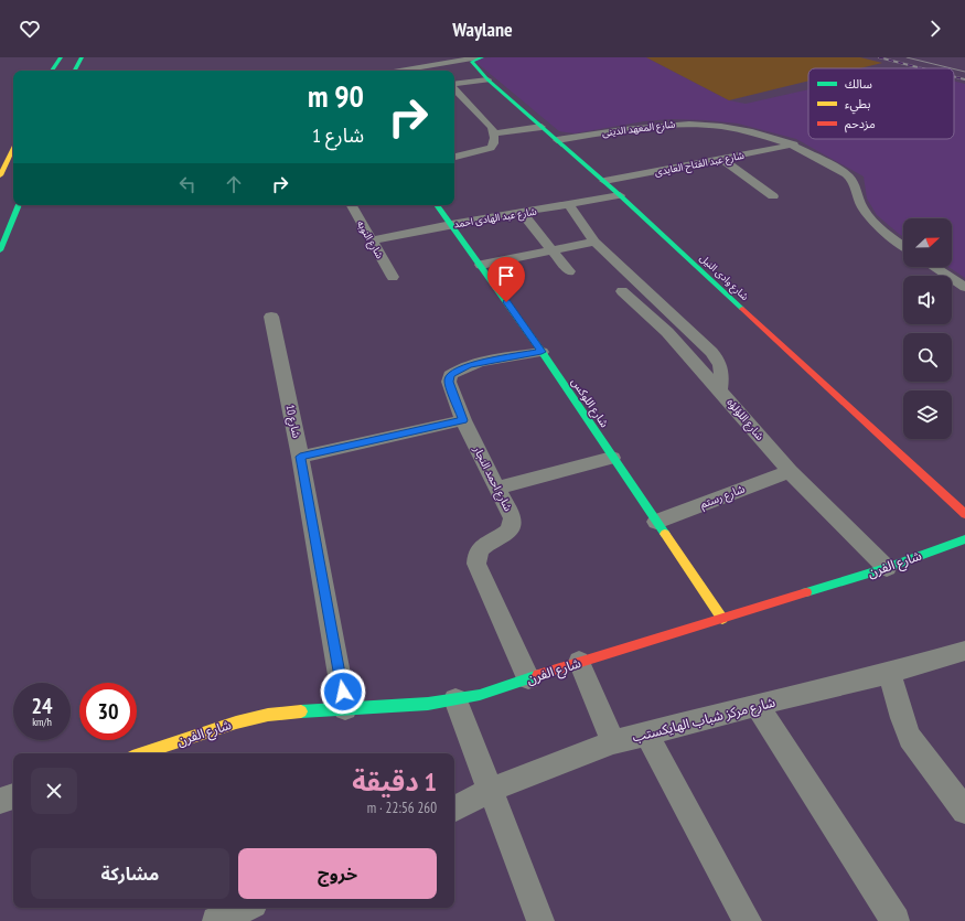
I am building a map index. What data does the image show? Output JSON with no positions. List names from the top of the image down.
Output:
{
  "streets": {
    "street": [
      "شارع المعهد الدينى",
      "شارع عبد الفتاح العايدى",
      "شارع عبد الهادى احمد",
      "شارع النوبه",
      "شارع وادى النيل",
      "شارع اللوكس",
      "شارع اللؤلؤه",
      "شارع 10",
      "شارع احمد النجار",
      "شارع رستم",
      "شارع الفرن",
      "شارع مركز شباب الهايكستب"
    ]
  },
  "crossings": [
    ["شارع المعهد الدينى", "شارع عبد الفتاح العايدى"],
    ["شارع المعهد الدينى", "شارع وادى النيل"],
    ["شارع عبد الفتاح العايدى", "شارع وادى النيل"],
    ["شارع عبد الهادى احمد", "شارع النوبه"],
    ["شارع عبد الهادى احمد", "شارع وادى النيل"],
    ["شارع عبد الهادى احمد", "شارع اللوكس"],
    ["شارع عبد الهادى احمد", "شارع اللؤلؤه"],
    ["شارع اللوكس", "شارع احمد النجار"],
    ["شارع اللوكس", "شارع رستم"],
    ["شارع اللوكس", "شارع الفرن"],
    ["شارع اللؤلؤه", "شارع رستم"],
    ["شارع اللؤلؤه", "شارع الفرن"],
    ["شارع 10", "شارع الفرن"],
    ["شارع احمد النجار", "شارع الفرن"]
  ],
  "legend": ["سالك", "بطيء", "مزدحم"],
  "north": "right",
  "page": {
    "header": "Waylane",
    "turn": ["90 m", "شارع 1"],
    "speed": "24 km/h",
    "limit": "30",
    "heading": ["1 دقيقة", "260 m · 22:56"],
    "buttons": ["خروج", "مشاركة"]
  }
}
